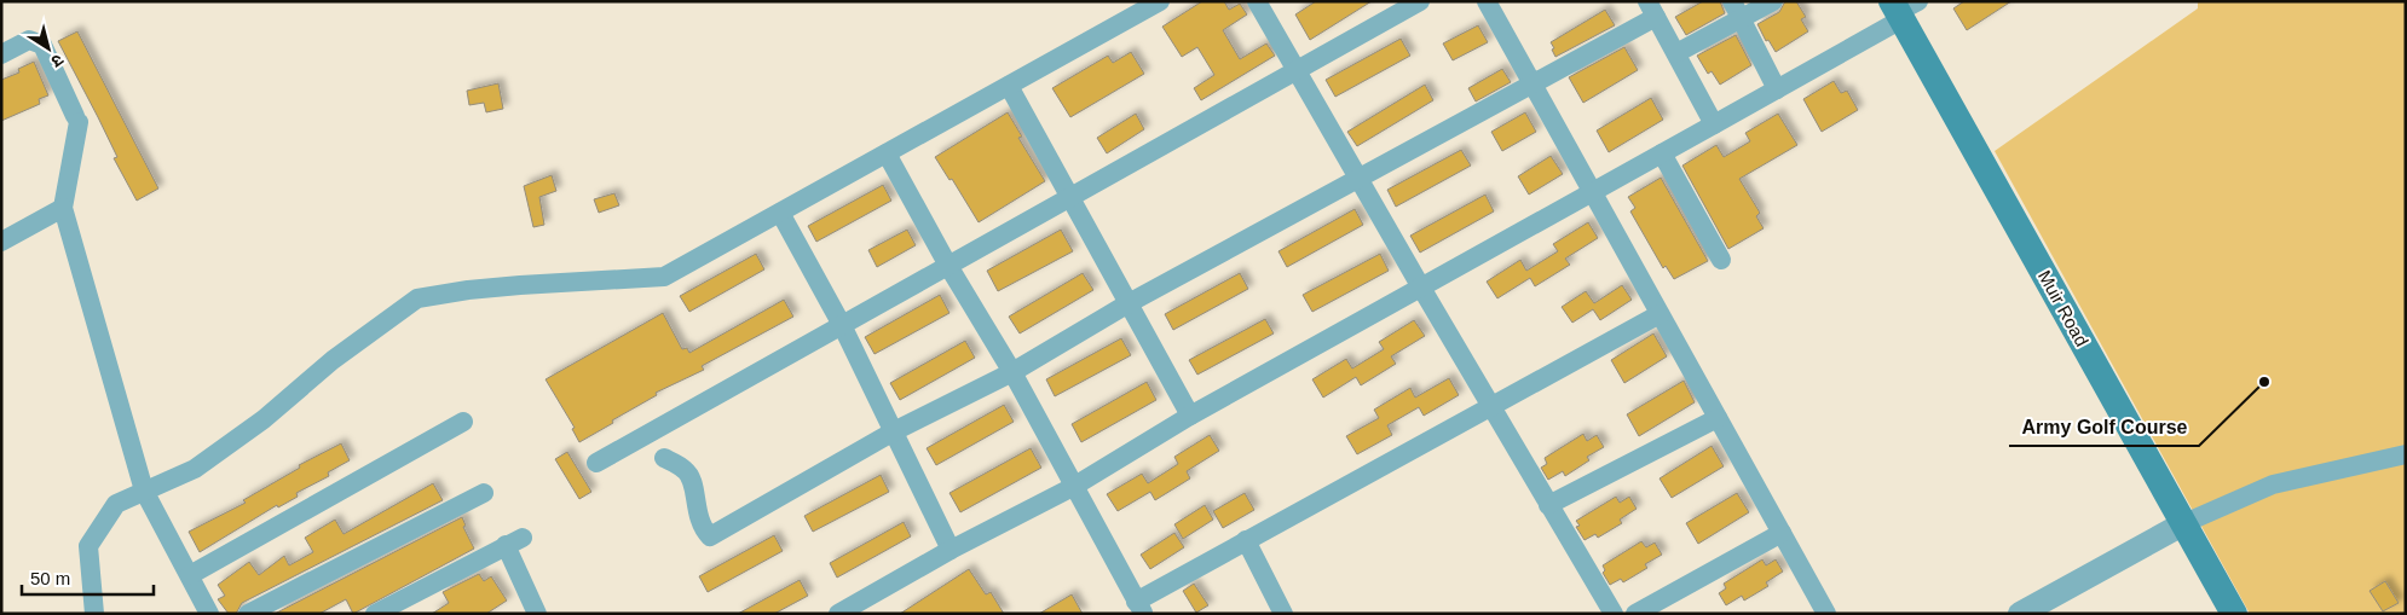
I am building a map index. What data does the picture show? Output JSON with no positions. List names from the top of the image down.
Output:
{
  "streets": {
    "main road": ["Muir Road"]
  },
  "places": ["Army Golf Course"],
  "scale_bar": "50 m",
  "north": "bottom right"
}
